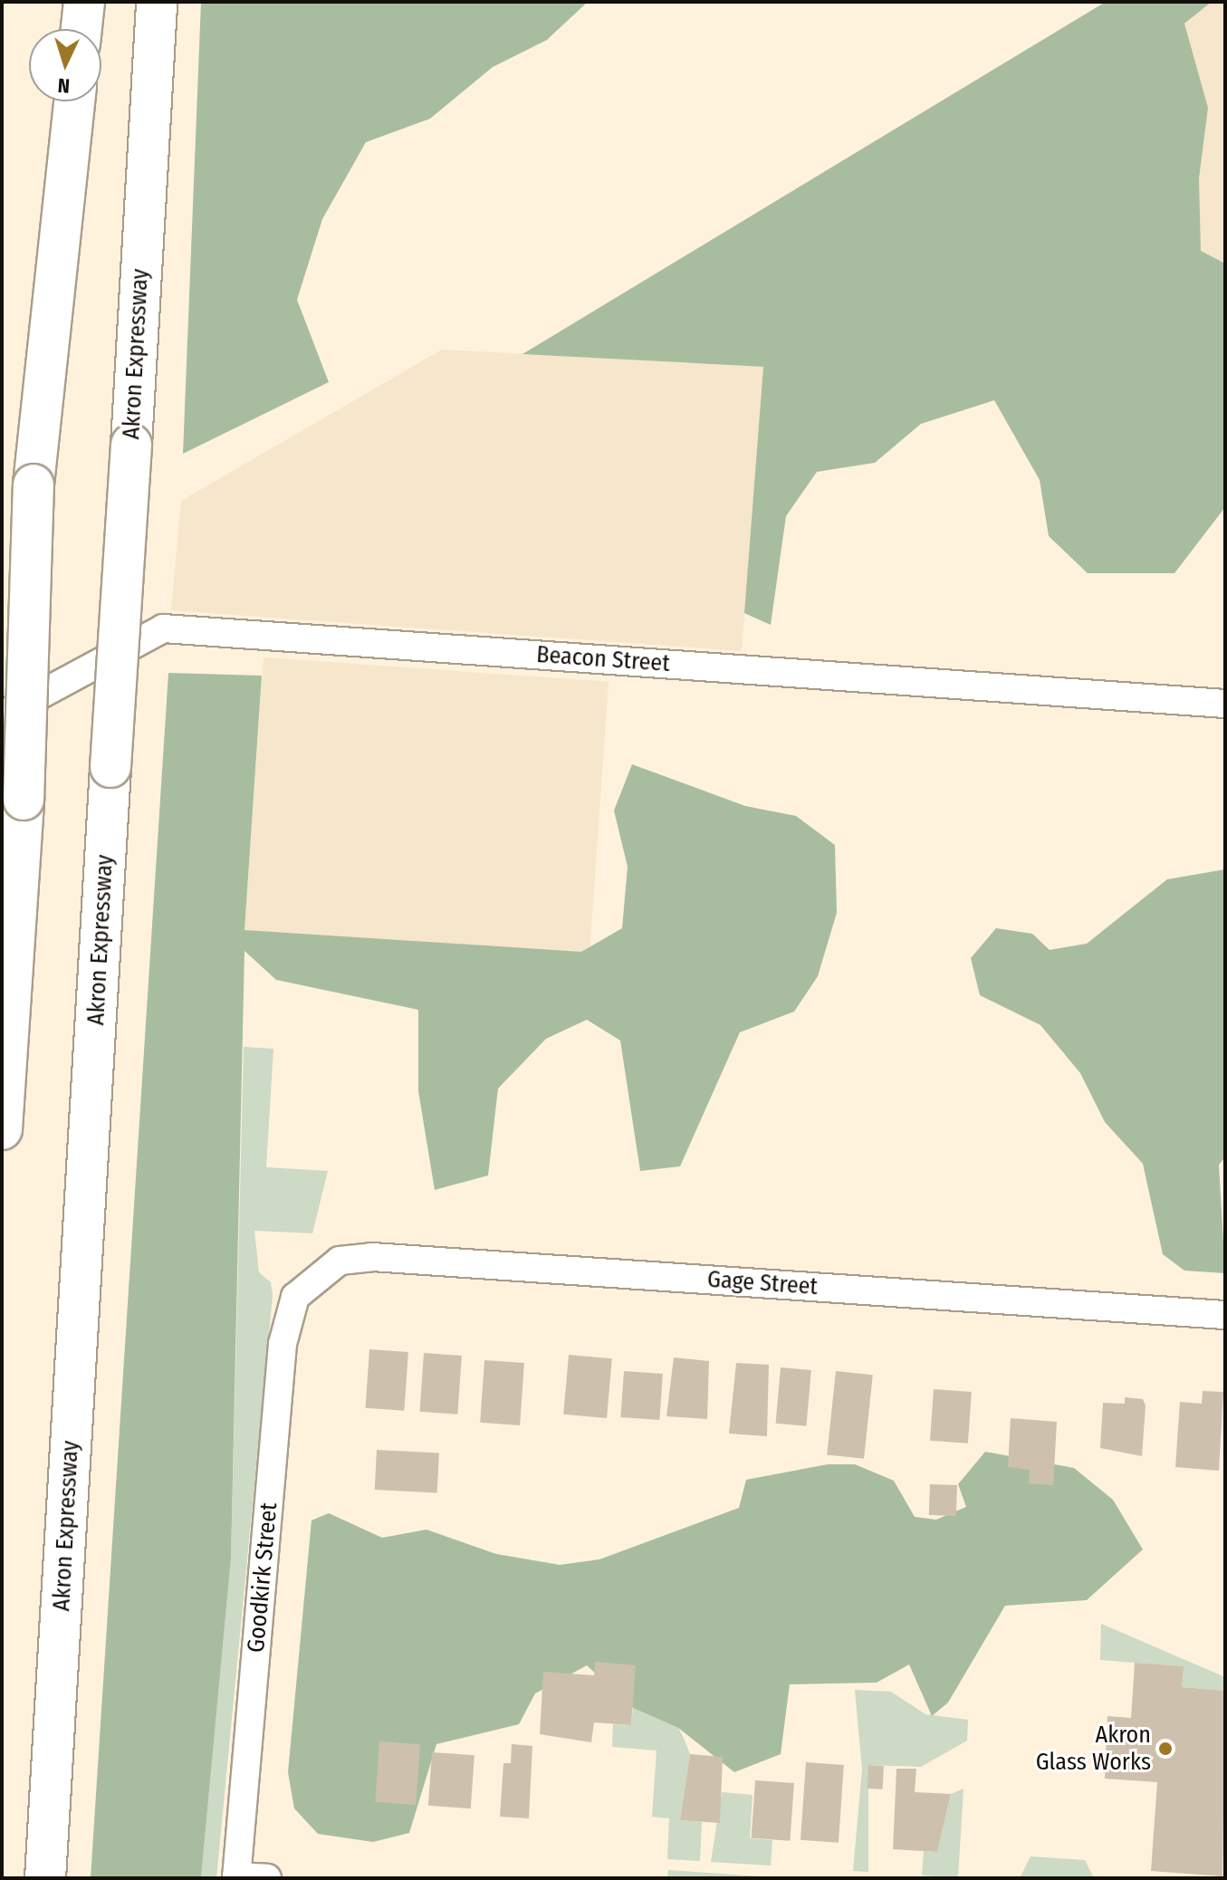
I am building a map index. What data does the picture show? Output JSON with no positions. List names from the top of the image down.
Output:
{
  "streets": {
    "highway": ["Akron Expressway"],
    "street": ["Beacon Street", "Gage Street", "Goodkirk Street"]
  },
  "crossings": [
    ["Gage Street", "Goodkirk Street"]
  ],
  "places": ["Akron Glass Works"],
  "north": "bottom"
}
